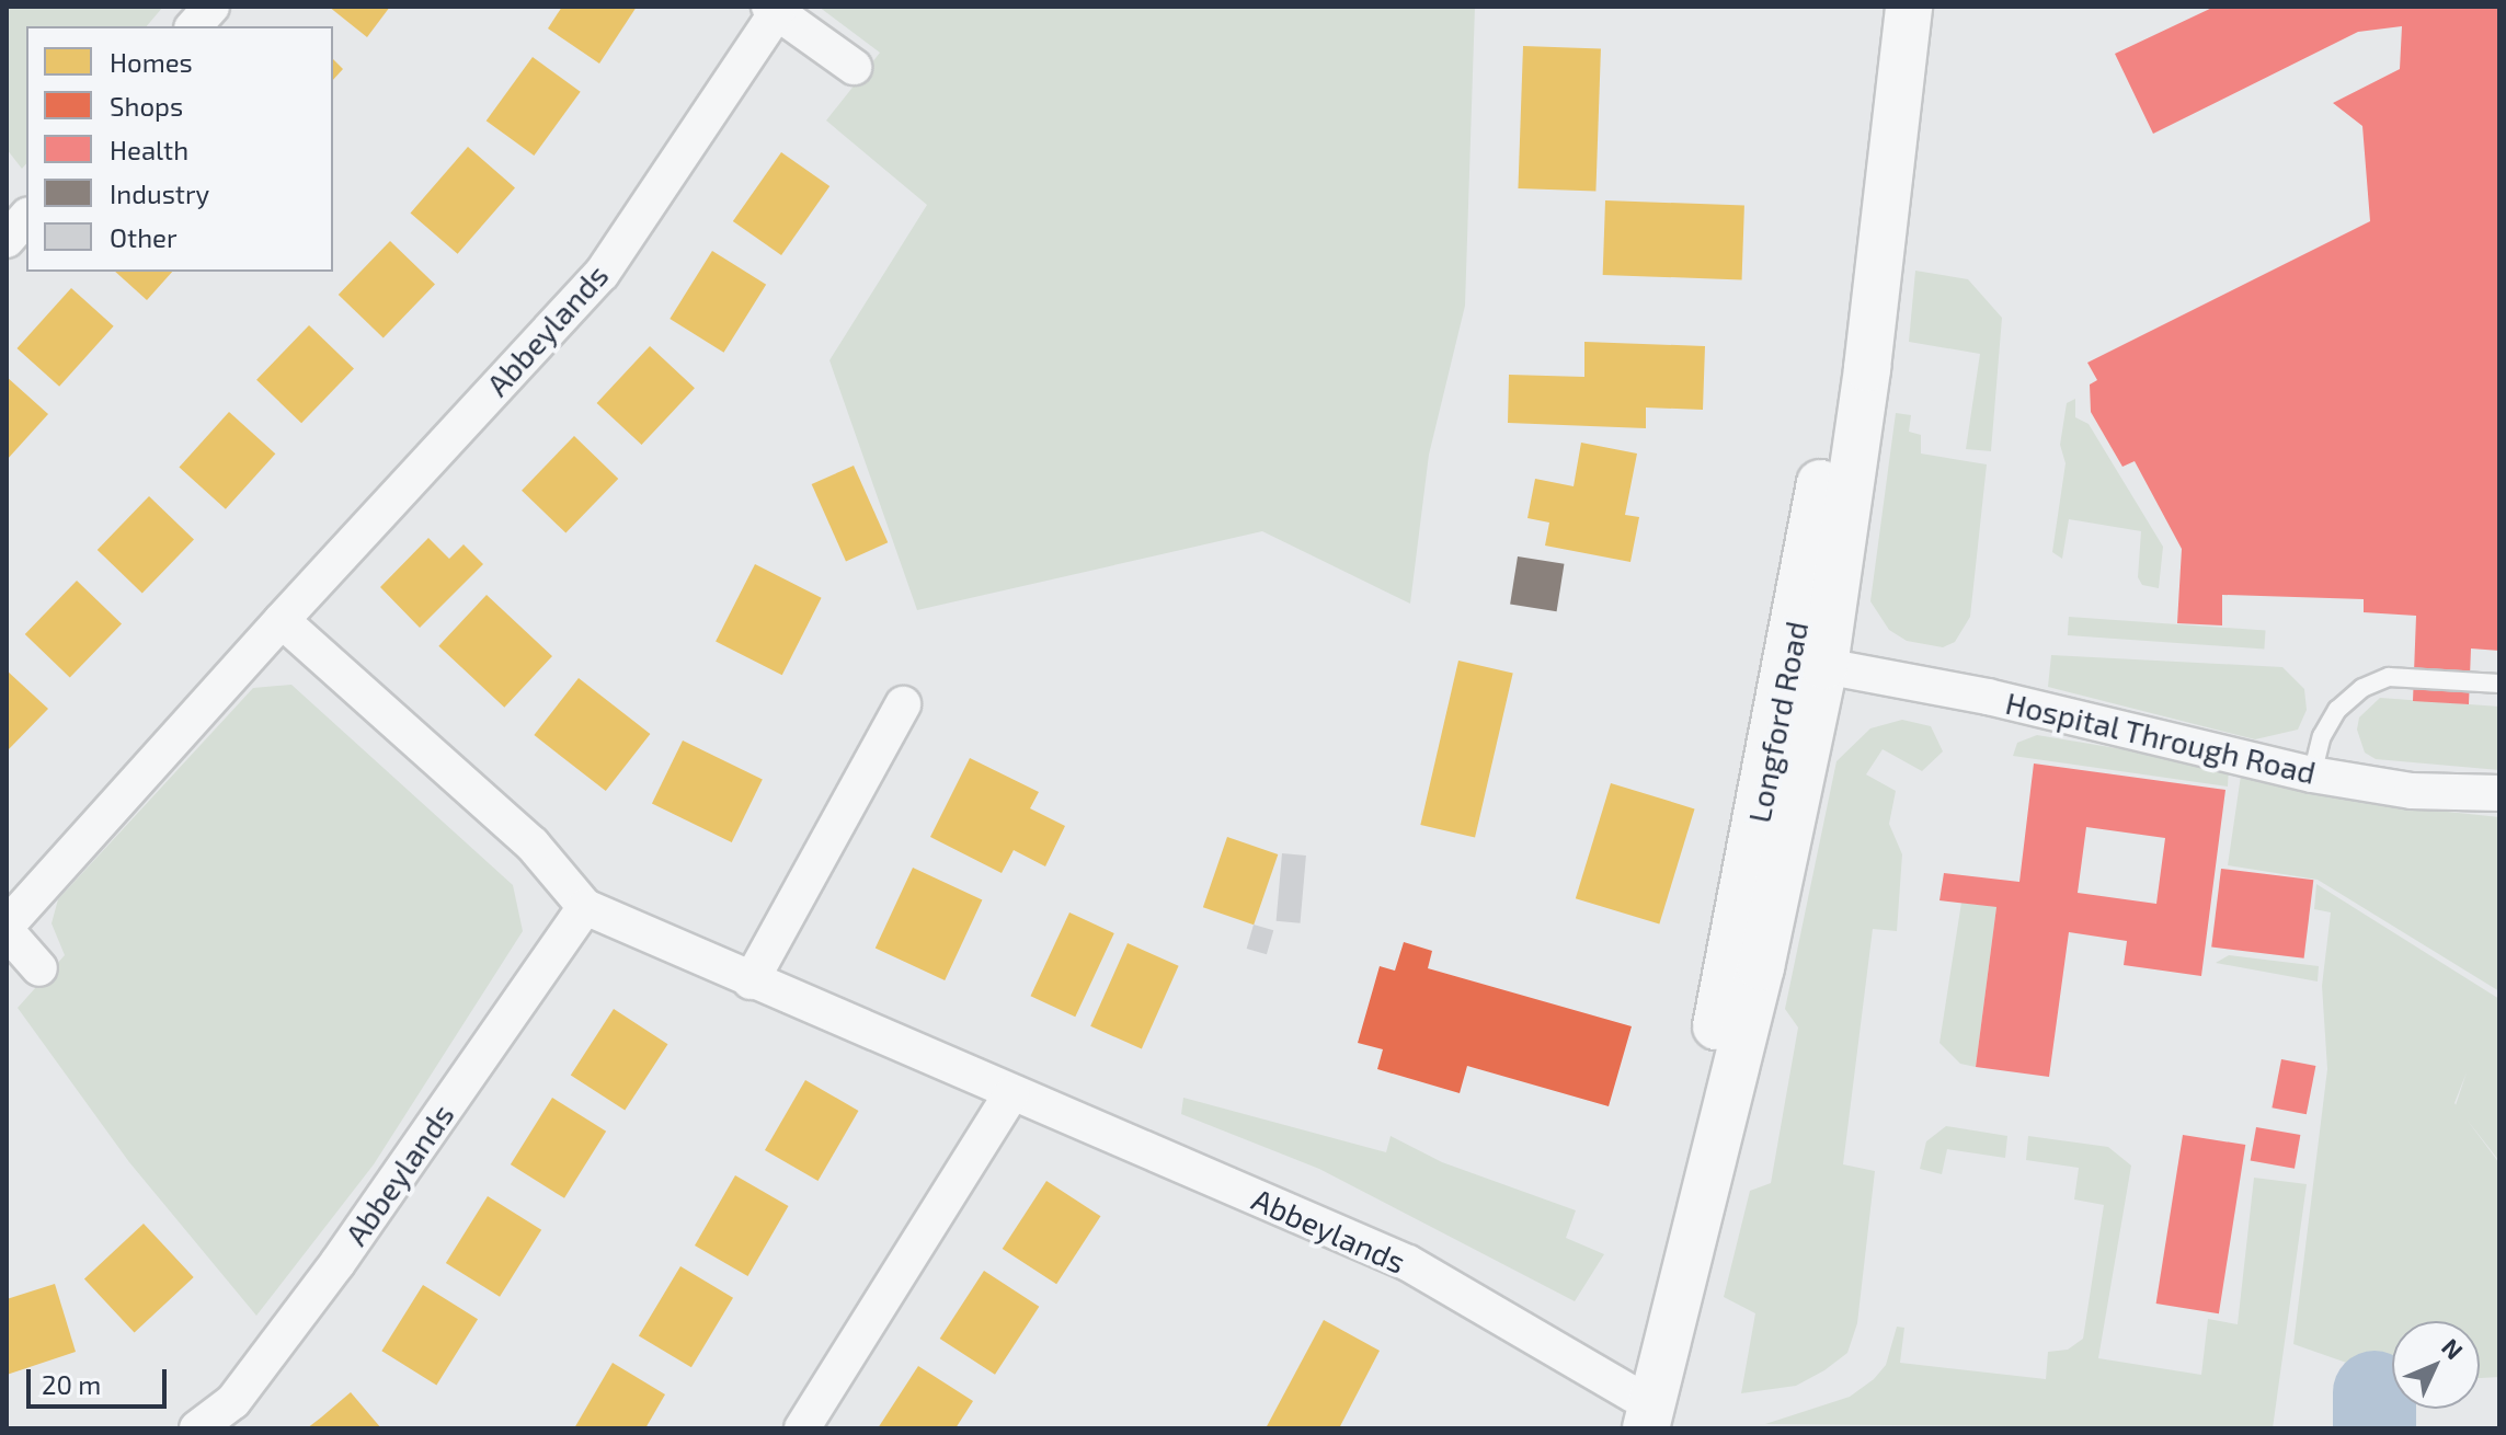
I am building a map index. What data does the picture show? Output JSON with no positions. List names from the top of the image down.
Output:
{
  "streets": {
    "street": ["Abbeylands", "Longford Road", "Hospital Through Road"]
  },
  "crossings": [
    ["Abbeylands", "Longford Road"]
  ],
  "legend": [
    "Homes",
    "Shops",
    "Health",
    "Industry",
    "Other"
  ],
  "scale_bar": "20 m",
  "north": "top right"
}
